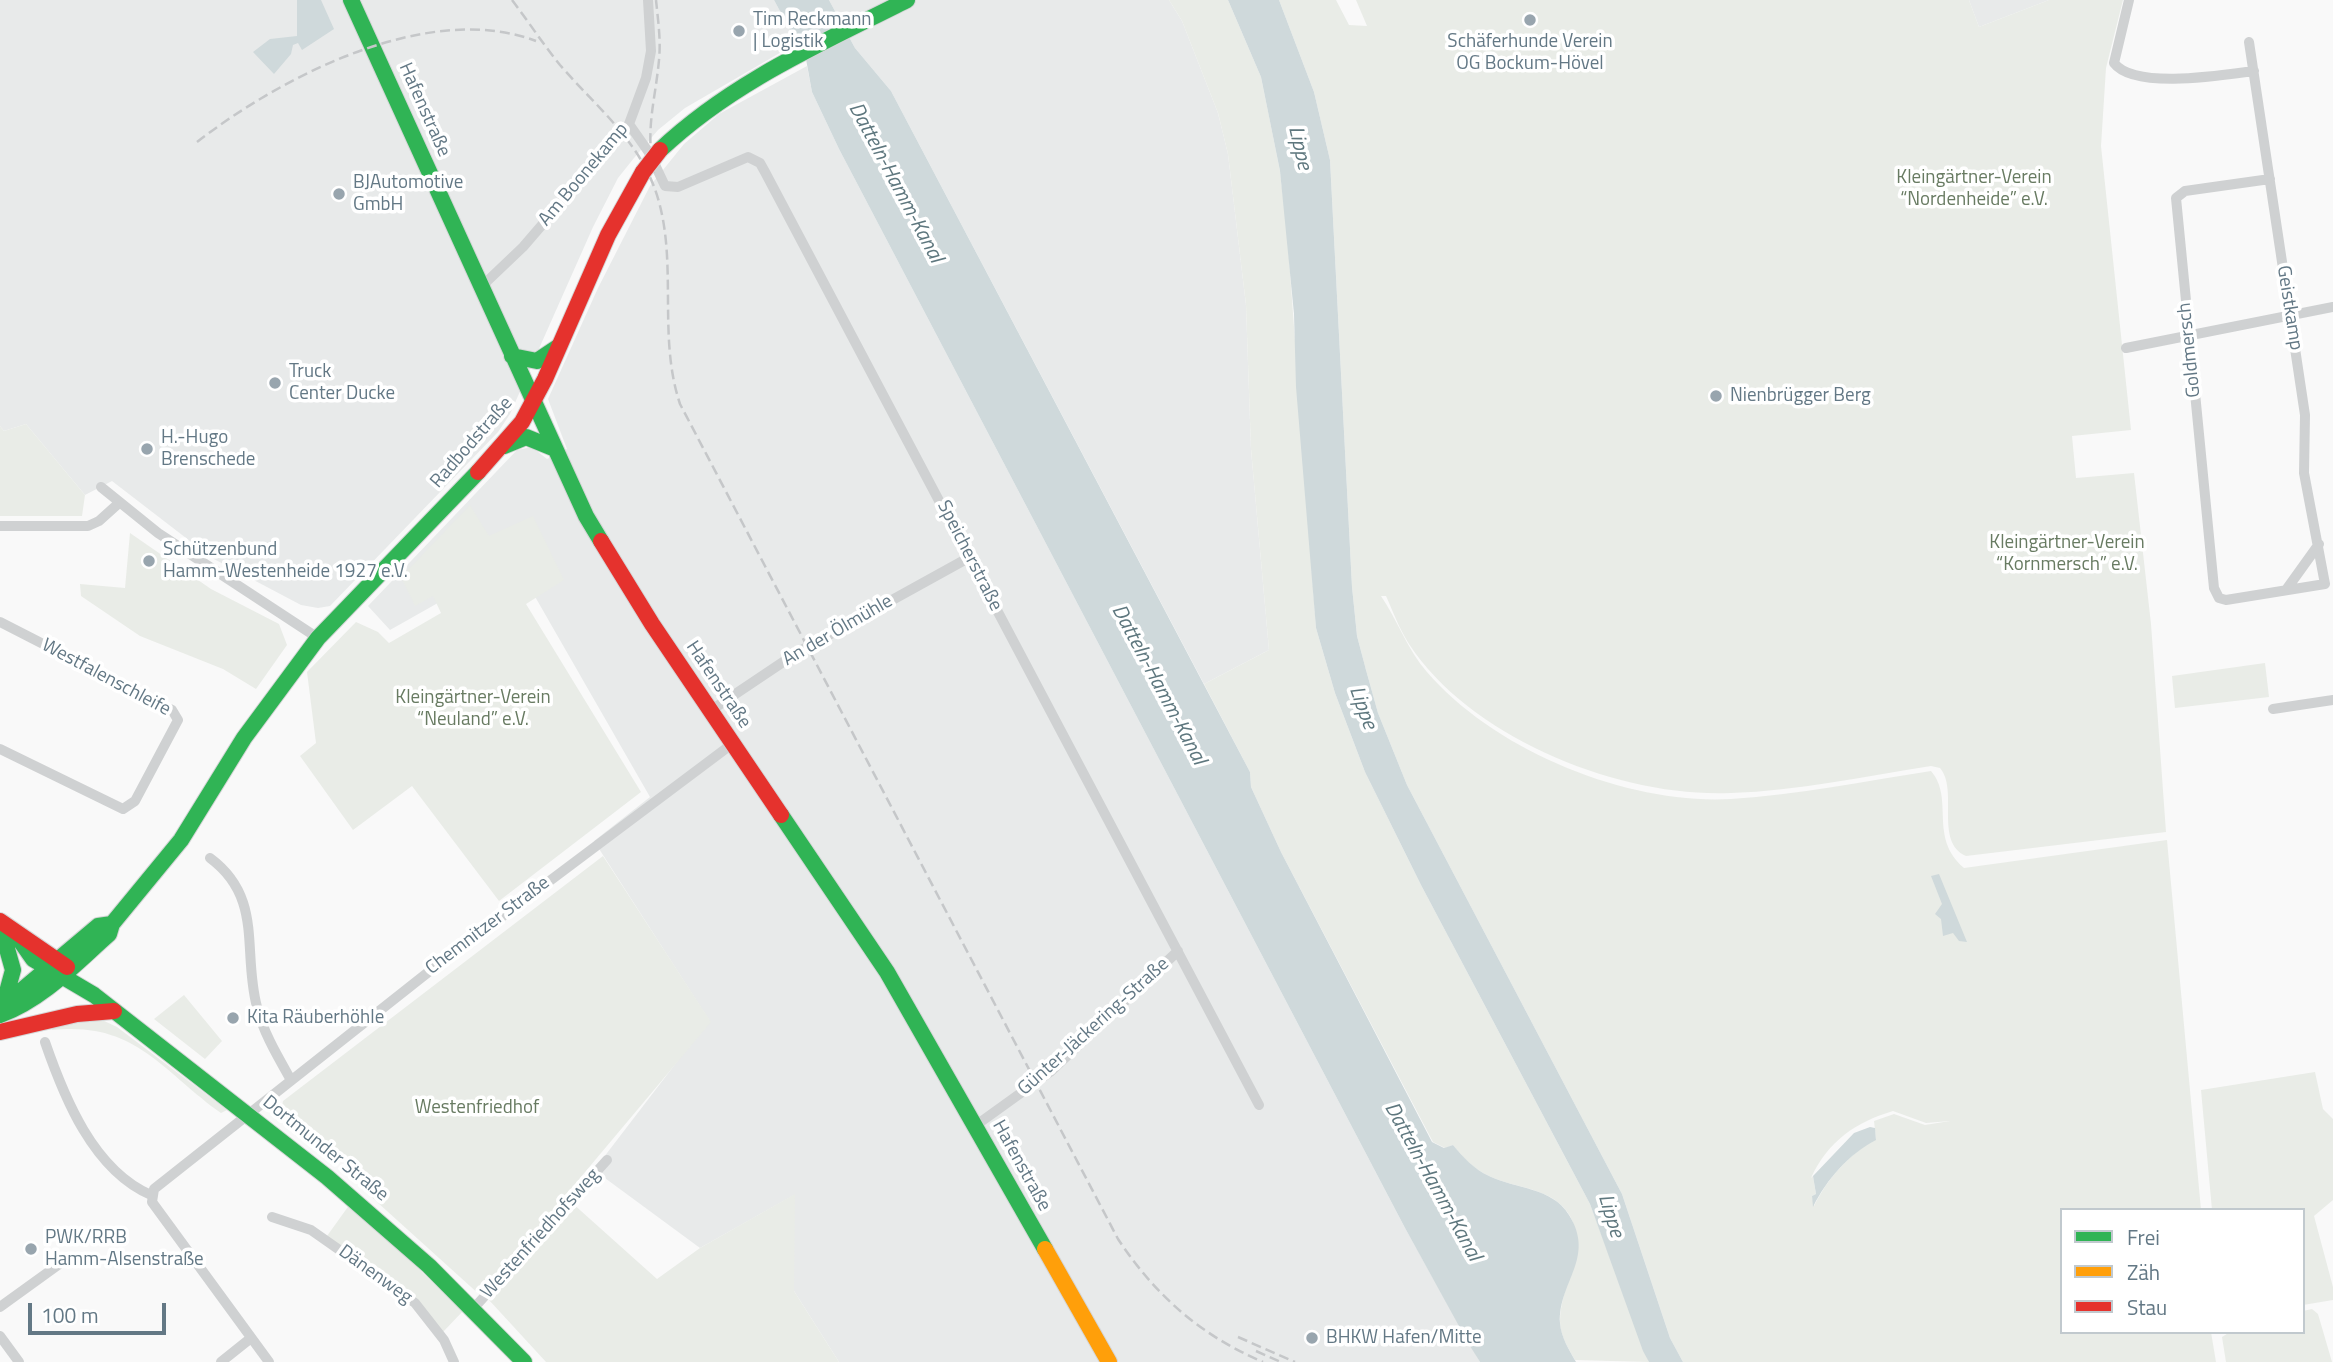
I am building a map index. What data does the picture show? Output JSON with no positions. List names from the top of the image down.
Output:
{
  "streets": {
    "main road": ["Hafenstraße", "Radbodstraße", "Dortmunder Straße"],
    "street": [
      "Am Boonekamp",
      "Geistkamp",
      "Goldmersch",
      "Speicherstraße",
      "An der Ölmühle",
      "Westfalenschleife",
      "Chemnitzer Straße",
      "Günter-Jäckering-Straße",
      "Westenfriedhofsweg",
      "Dänenweg"
    ]
  },
  "crossings": [
    ["Hafenstraße", "Am Boonekamp"],
    ["Hafenstraße", "Radbodstraße"],
    ["Hafenstraße", "An der Ölmühle"],
    ["Hafenstraße", "Chemnitzer Straße"],
    ["Hafenstraße", "Günter-Jäckering-Straße"],
    ["Am Boonekamp", "Speicherstraße"],
    ["Geistkamp", "Goldmersch"],
    ["Radbodstraße", "Dortmunder Straße"],
    ["Speicherstraße", "An der Ölmühle"],
    ["Speicherstraße", "Günter-Jäckering-Straße"],
    ["Chemnitzer Straße", "Dortmunder Straße"],
    ["Dortmunder Straße", "Westenfriedhofsweg"]
  ],
  "water": ["Lippe", "Datteln-Hamm-Kanal"],
  "parks": [
    "Kleingärtner-Verein “Nordenheide” e.V.",
    "Kleingärtner-Verein “Kornmersch” e.V.",
    "Kleingärtner-Verein “Neuland” e.V.",
    "Westenfriedhof"
  ],
  "places": [
    "Schäferhunde Verein OG Bockum-Hövel",
    "Tim Reckmann | Logistik",
    "BJAutomotive GmbH",
    "Truck Center Ducke",
    "Nienbrügger Berg",
    "H.-Hugo Brenschede",
    "Schützenbund Hamm-Westenheide 1927 e.V.",
    "Kita Räuberhöhle",
    "PWK/RRB Hamm-Alsenstraße",
    "BHKW Hafen/Mitte"
  ],
  "legend": ["Frei", "Zäh", "Stau"],
  "scale_bar": "100 m"
}
